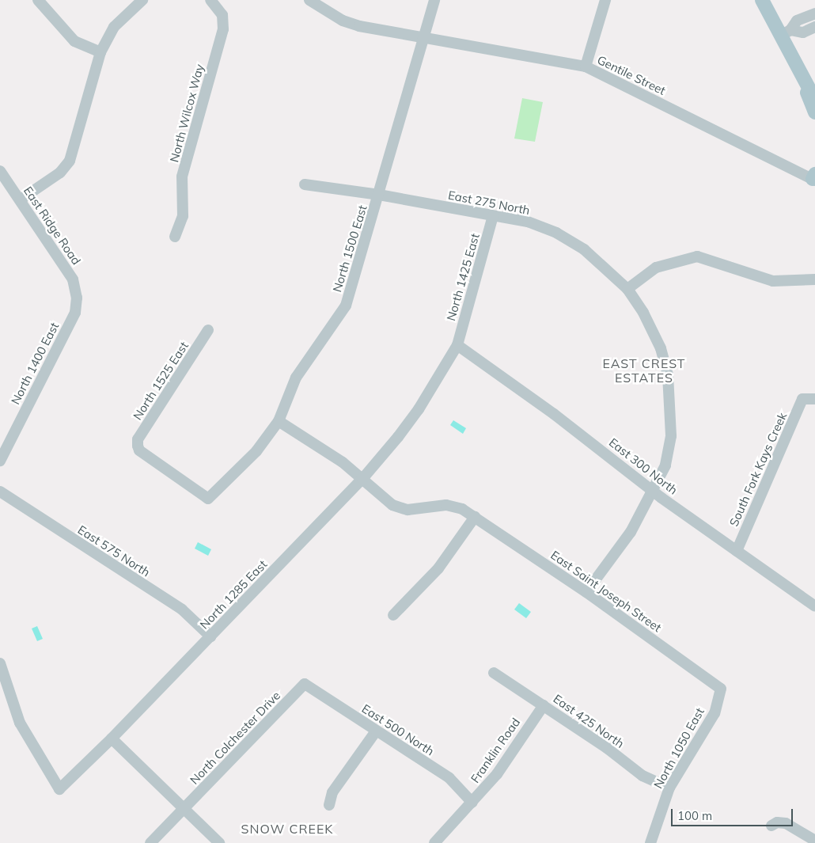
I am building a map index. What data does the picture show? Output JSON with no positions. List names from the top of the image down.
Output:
{
  "streets": {
    "street": [
      "Gentile Street",
      "North Wilcox Way",
      "East 275 North",
      "East Ridge Road",
      "North 1500 East",
      "North 1425 East",
      "North 1400 East",
      "North 1525 East",
      "East 300 North",
      "South Fork Kays Creek",
      "East 575 North",
      "East Saint Joseph Street",
      "North 1285 East",
      "East 425 North",
      "East 500 North",
      "North Colchester Drive",
      "North 1050 East",
      "Franklin Road"
    ]
  },
  "crossings": [
    ["Gentile Street", "North 1500 East"],
    ["East 275 North", "North 1500 East"],
    ["East 275 North", "North 1425 East"],
    ["East 275 North", "East 300 North"],
    ["East 275 North", "East Saint Joseph Street"],
    ["East Ridge Road", "North 1400 East"],
    ["North 1500 East", "North 1525 East"],
    ["North 1500 East", "East Saint Joseph Street"],
    ["North 1425 East", "East 300 North"],
    ["North 1425 East", "North 1285 East"],
    ["East 300 North", "South Fork Kays Creek"],
    ["East 575 North", "North 1285 East"],
    ["East Saint Joseph Street", "North 1285 East"],
    ["East Saint Joseph Street", "North 1050 East"],
    ["East 425 North", "North 1050 East"],
    ["East 425 North", "Franklin Road"],
    ["East 500 North", "North Colchester Drive"],
    ["East 500 North", "Franklin Road"]
  ],
  "districts": ["EAST CREST ESTATES", "SNOW CREEK"],
  "scale_bar": "100 m"
}
